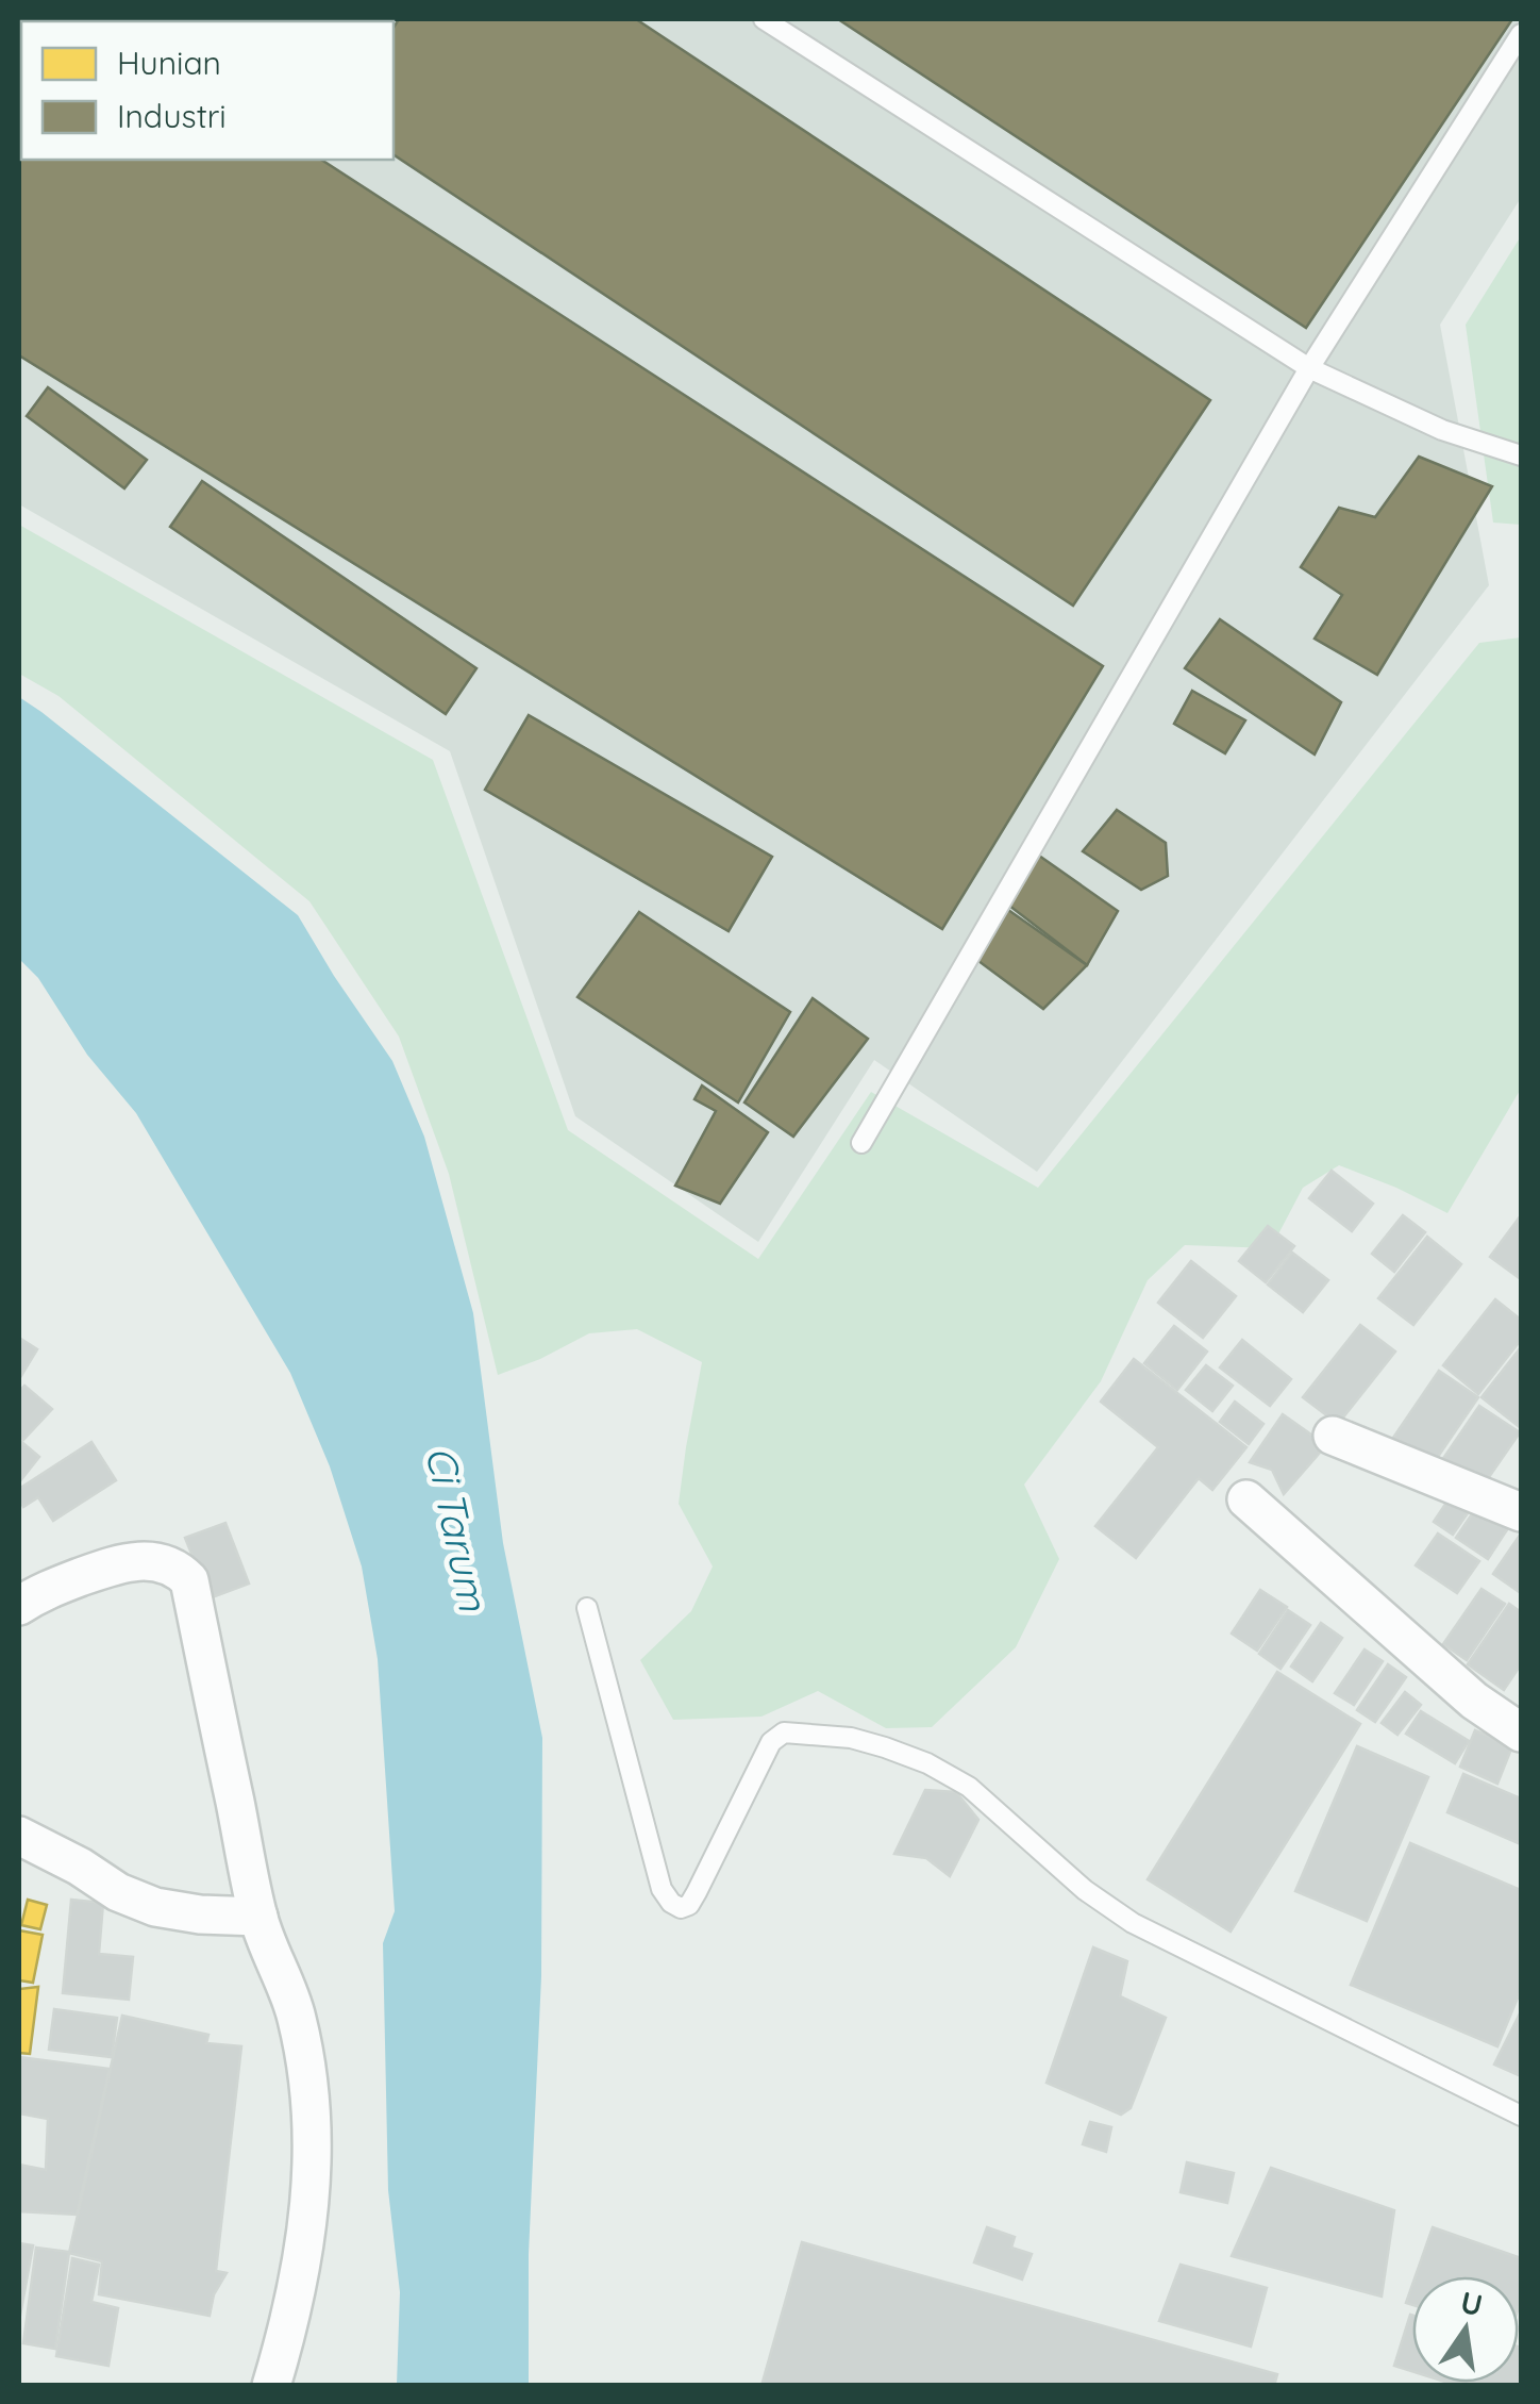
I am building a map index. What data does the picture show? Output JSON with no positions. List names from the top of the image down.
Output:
{
  "water": ["Ci Tarum"],
  "legend": ["Hunian", "Industri"],
  "north": "top"
}
